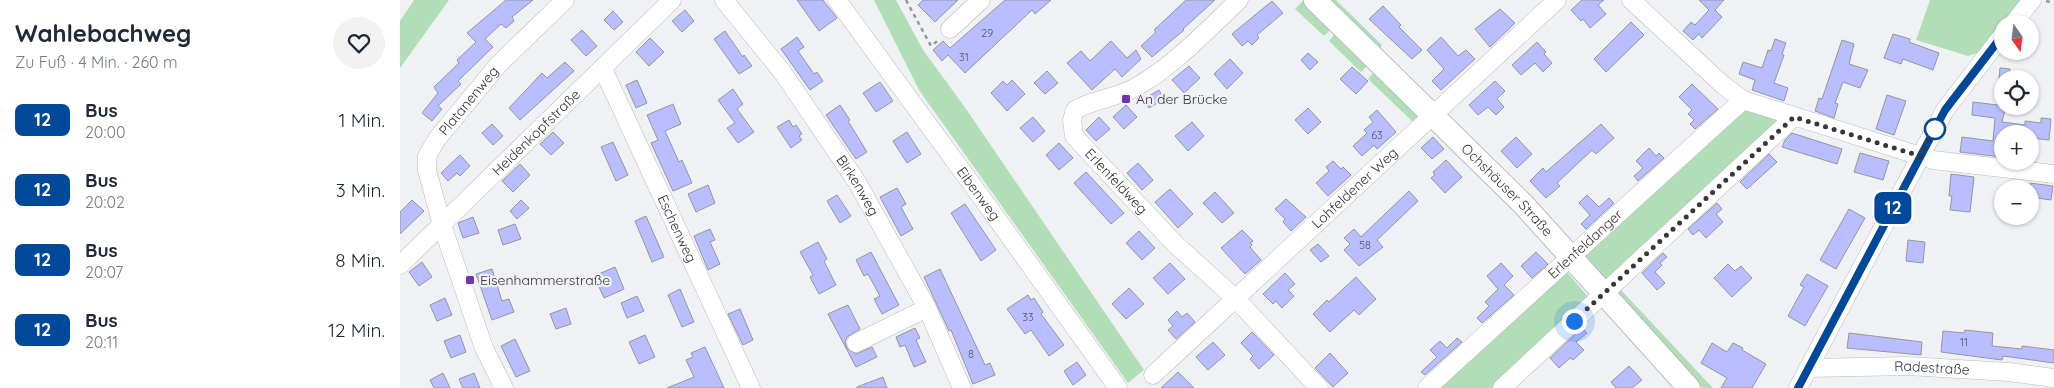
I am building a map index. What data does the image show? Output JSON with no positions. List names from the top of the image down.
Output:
{
  "streets": {
    "main road": ["Ochshäuser Straße"],
    "street": [
      "Platanenweg",
      "Heidenkopfstraße",
      "Erlenfeldweg",
      "Birkenweg",
      "Lohfeldener Weg",
      "Eibenweg",
      "Eschenweg",
      "Erlenfeldanger",
      "Radestraße"
    ]
  },
  "crossings": [
    ["Platanenweg", "Heidenkopfstraße"],
    ["Heidenkopfstraße", "Eschenweg"],
    ["Erlenfeldweg", "Lohfeldener Weg"],
    ["Lohfeldener Weg", "Ochshäuser Straße"],
    ["Ochshäuser Straße", "Erlenfeldanger"]
  ],
  "places": {
    "transit": ["An der Brücke", "Eisenhammerstraße"]
  },
  "lines": ["bus line 12"],
  "house_numbers": [
    "29",
    "31",
    "63",
    "58",
    "33",
    "11",
    "8"
  ],
  "north": "bottom",
  "page": {
    "heading": ["Wahlebachweg", "Zu Fuß · 4 Min. · 260 m"],
    "on_map": "12",
    "map_buttons": ["+", "−"],
    "list": [
      {
        "mark": "12",
        "name": "Bus",
        "note": "20:00",
        "value": "1 Min."
      },
      {
        "mark": "12",
        "name": "Bus",
        "note": "20:02",
        "value": "3 Min."
      },
      {
        "mark": "12",
        "name": "Bus",
        "note": "20:07",
        "value": "8 Min."
      },
      {
        "mark": "12",
        "name": "Bus",
        "note": "20:11",
        "value": "12 Min."
      }
    ]
  }
}
